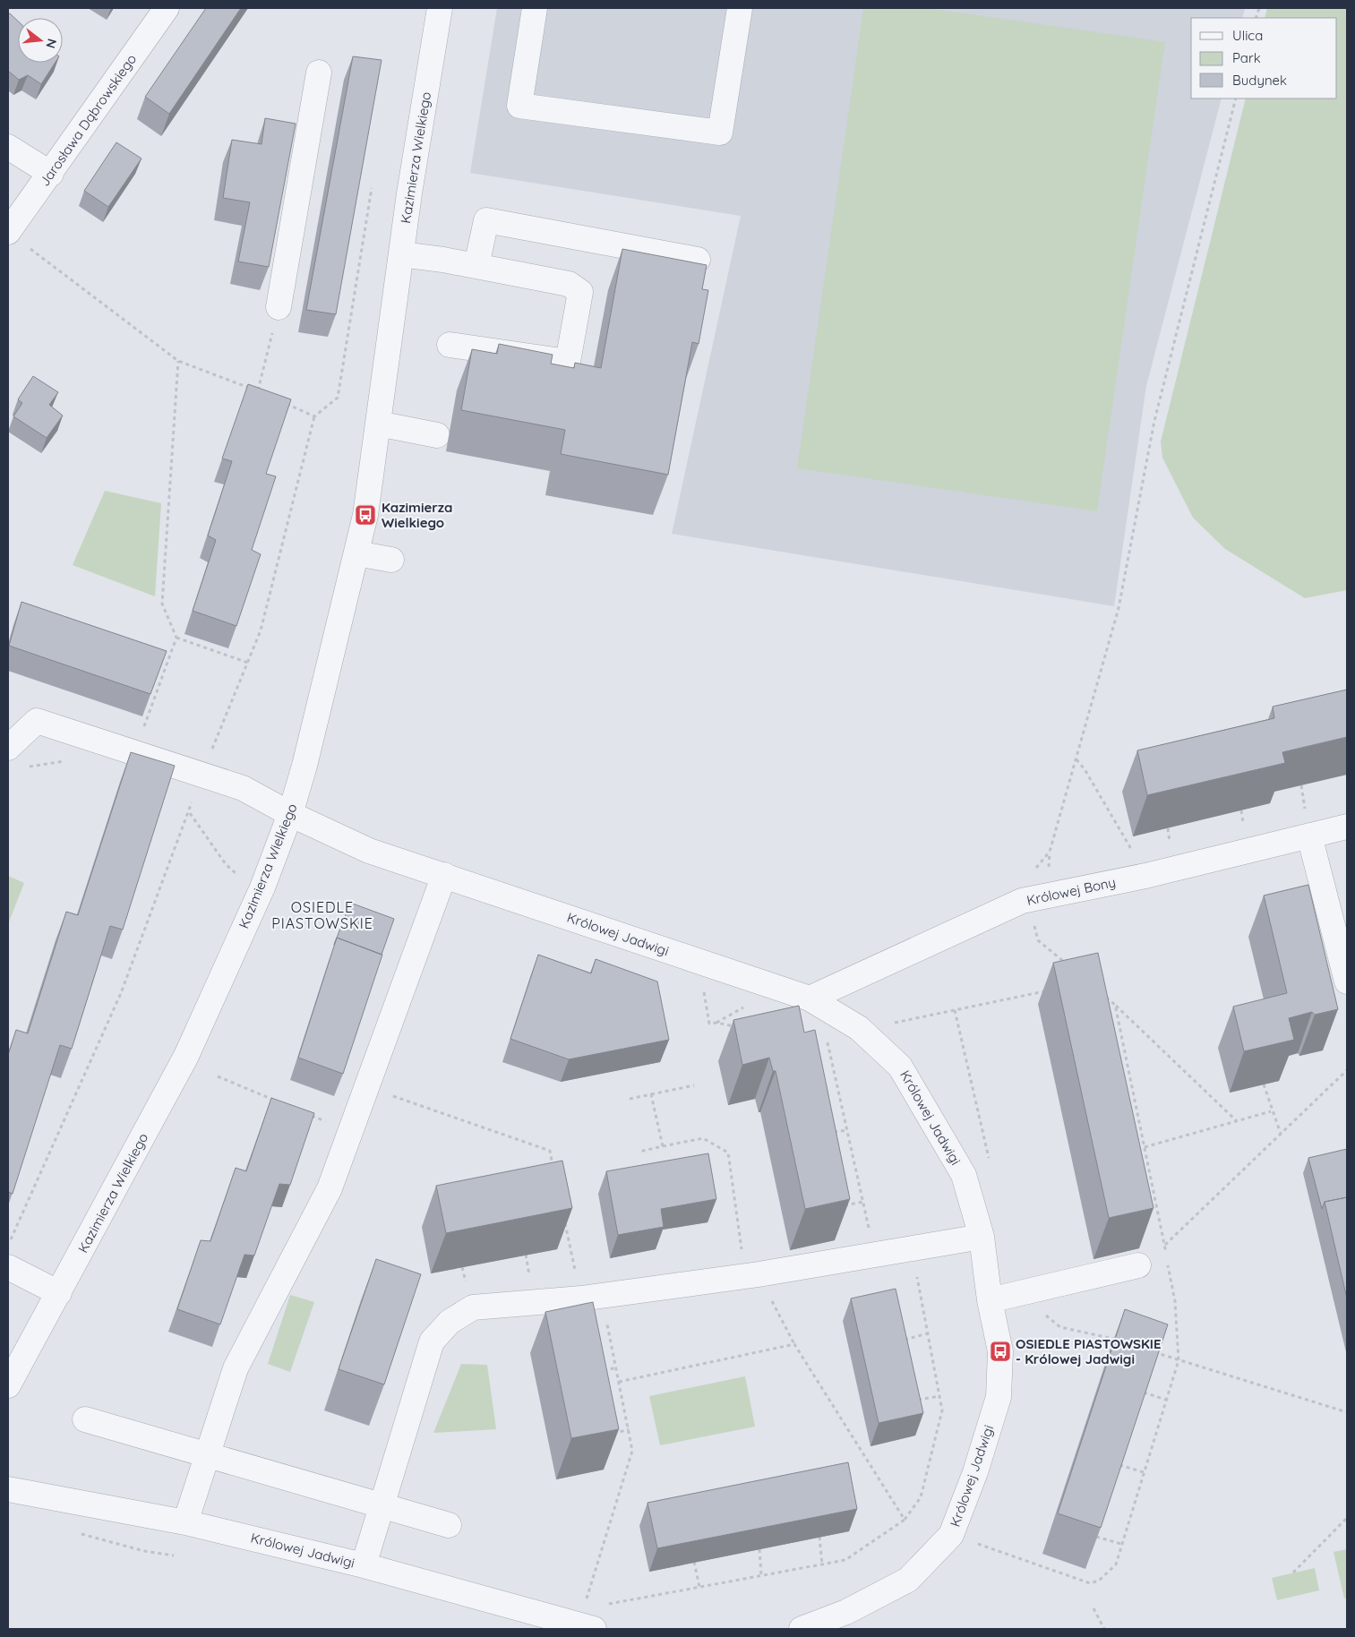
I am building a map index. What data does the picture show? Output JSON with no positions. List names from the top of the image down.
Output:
{
  "streets": {
    "street": [
      "Jarosława Dąbrowskiego",
      "Kazimierza Wielkiego",
      "Królowej Bony",
      "Królowej Jadwigi"
    ]
  },
  "crossings": [
    ["Kazimierza Wielkiego", "Królowej Jadwigi"],
    ["Królowej Bony", "Królowej Jadwigi"]
  ],
  "districts": ["OSIEDLE PIASTOWSKIE"],
  "places": {
    "bus stop": ["Kazimierza Wielkiego", "OSIEDLE PIASTOWSKIE - Królowej Jadwigi"]
  },
  "legend": ["Ulica", "Park", "Budynek"],
  "north": "right"
}
